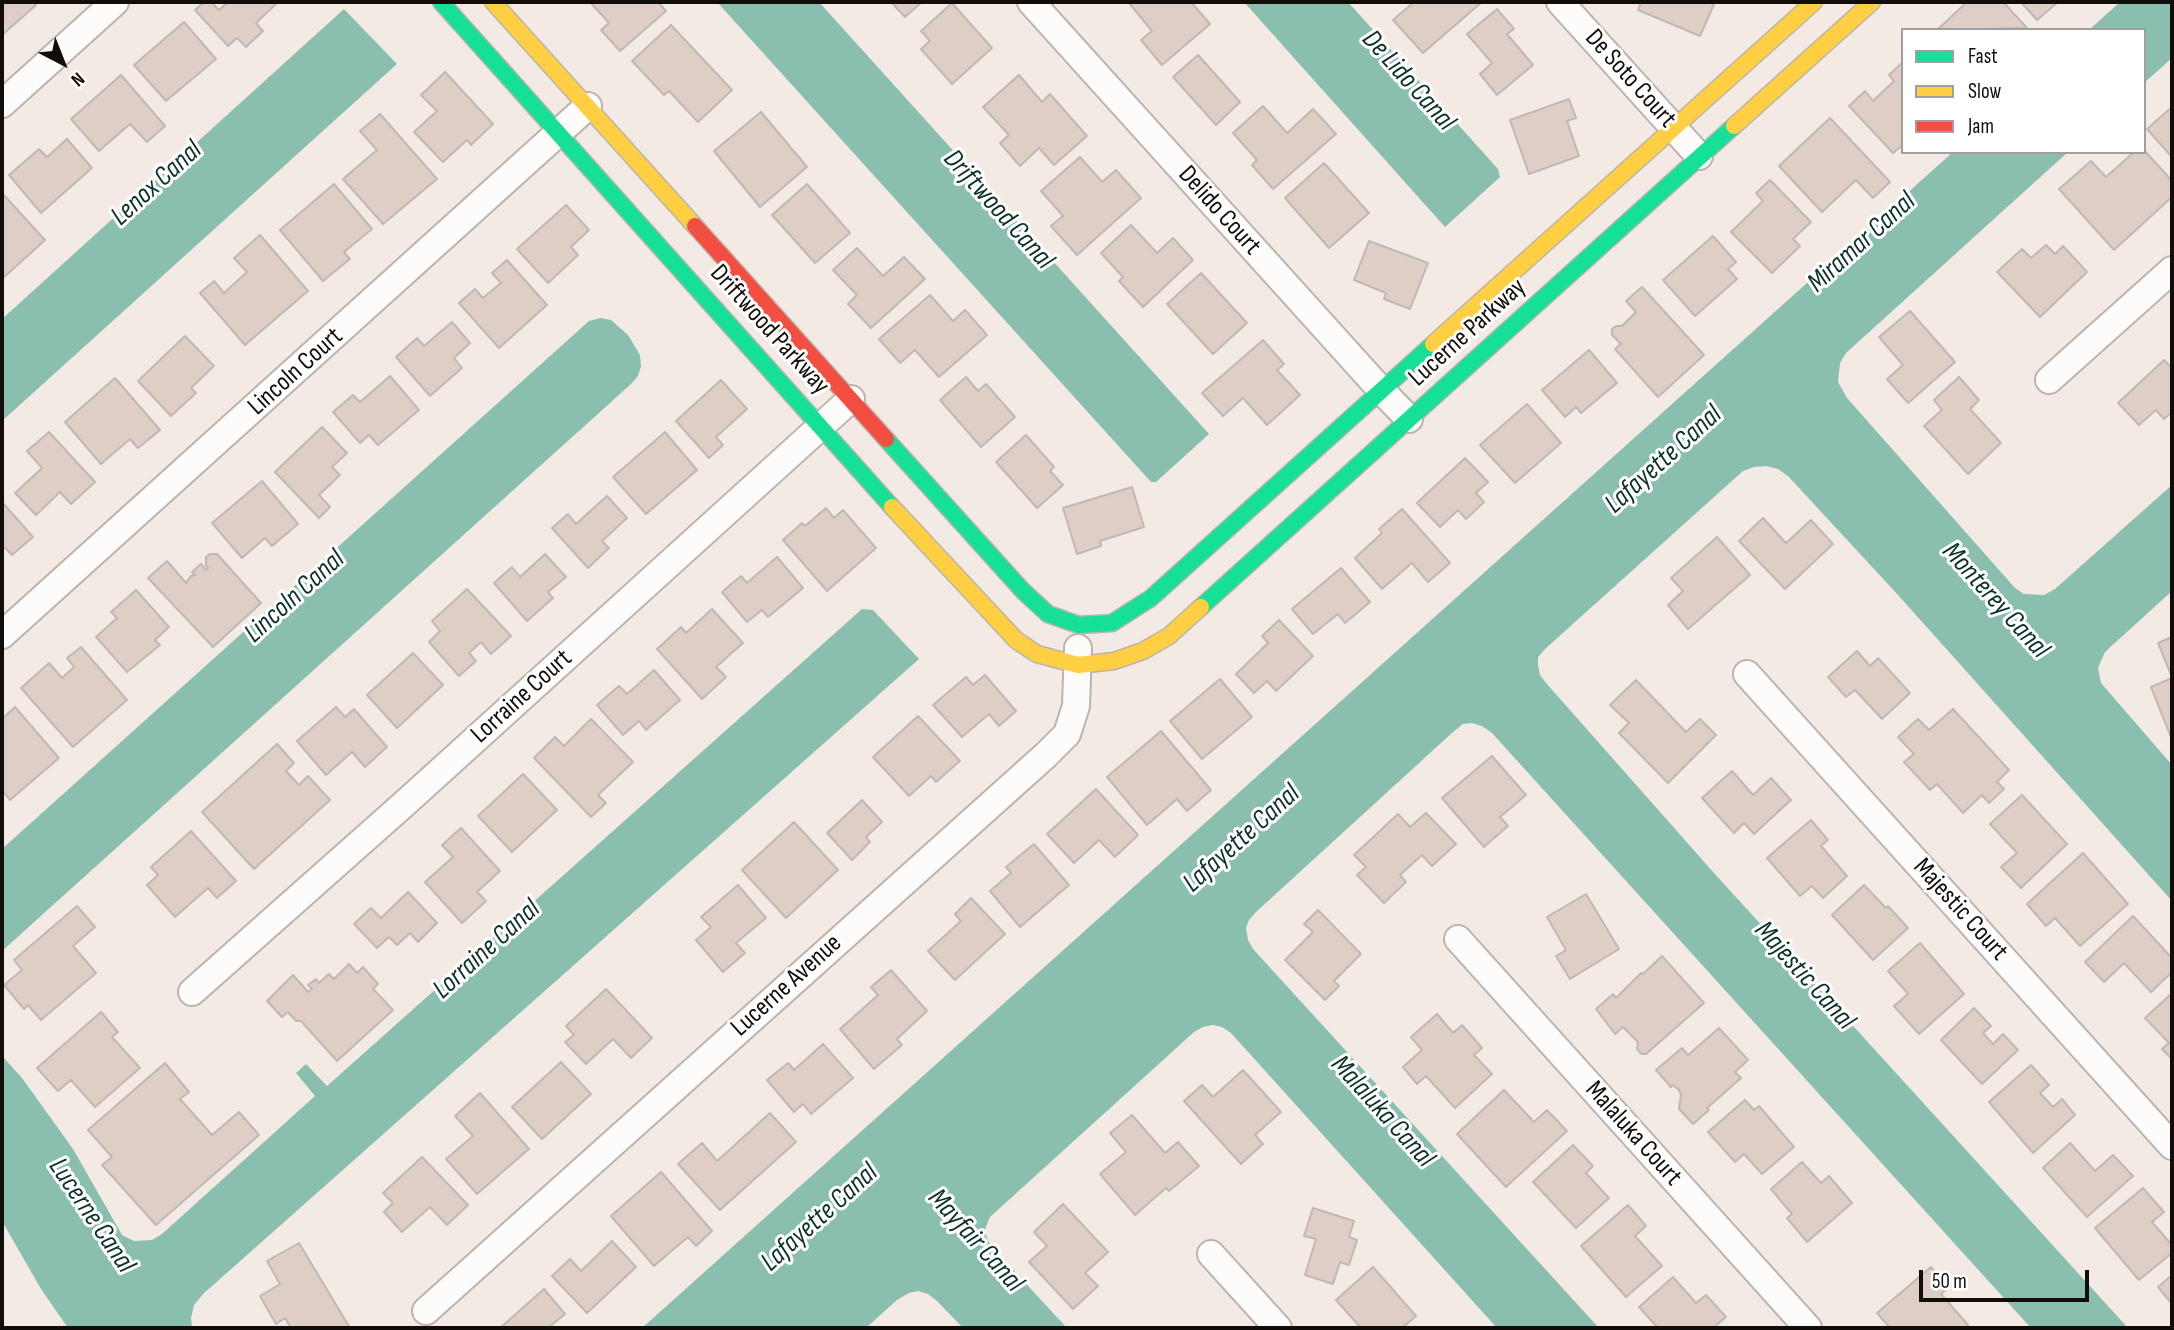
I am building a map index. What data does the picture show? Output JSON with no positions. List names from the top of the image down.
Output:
{
  "streets": {
    "street": [
      "De Soto Court",
      "Delido Court",
      "Driftwood Parkway",
      "Lucerne Parkway",
      "Lincoln Court",
      "Lorraine Court",
      "Majestic Court",
      "Lucerne Avenue",
      "Malaluka Court"
    ]
  },
  "crossings": [
    ["De Soto Court", "Lucerne Parkway"],
    ["Delido Court", "Lucerne Parkway"],
    ["Driftwood Parkway", "Lucerne Parkway"],
    ["Driftwood Parkway", "Lincoln Court"],
    ["Driftwood Parkway", "Lorraine Court"],
    ["Driftwood Parkway", "Lucerne Avenue"],
    ["Lucerne Parkway", "Lucerne Avenue"]
  ],
  "water": [
    "De Lido Canal",
    "Lenox Canal",
    "Driftwood Canal",
    "Miramar Canal",
    "Lafayette Canal",
    "Lincoln Canal",
    "Monterey Canal",
    "Lorraine Canal",
    "Majestic Canal",
    "Malaluka Canal",
    "Lucerne Canal",
    "Mayfair Canal"
  ],
  "legend": ["Fast", "Slow", "Jam"],
  "scale_bar": "50 m",
  "north": "bottom right"
}
